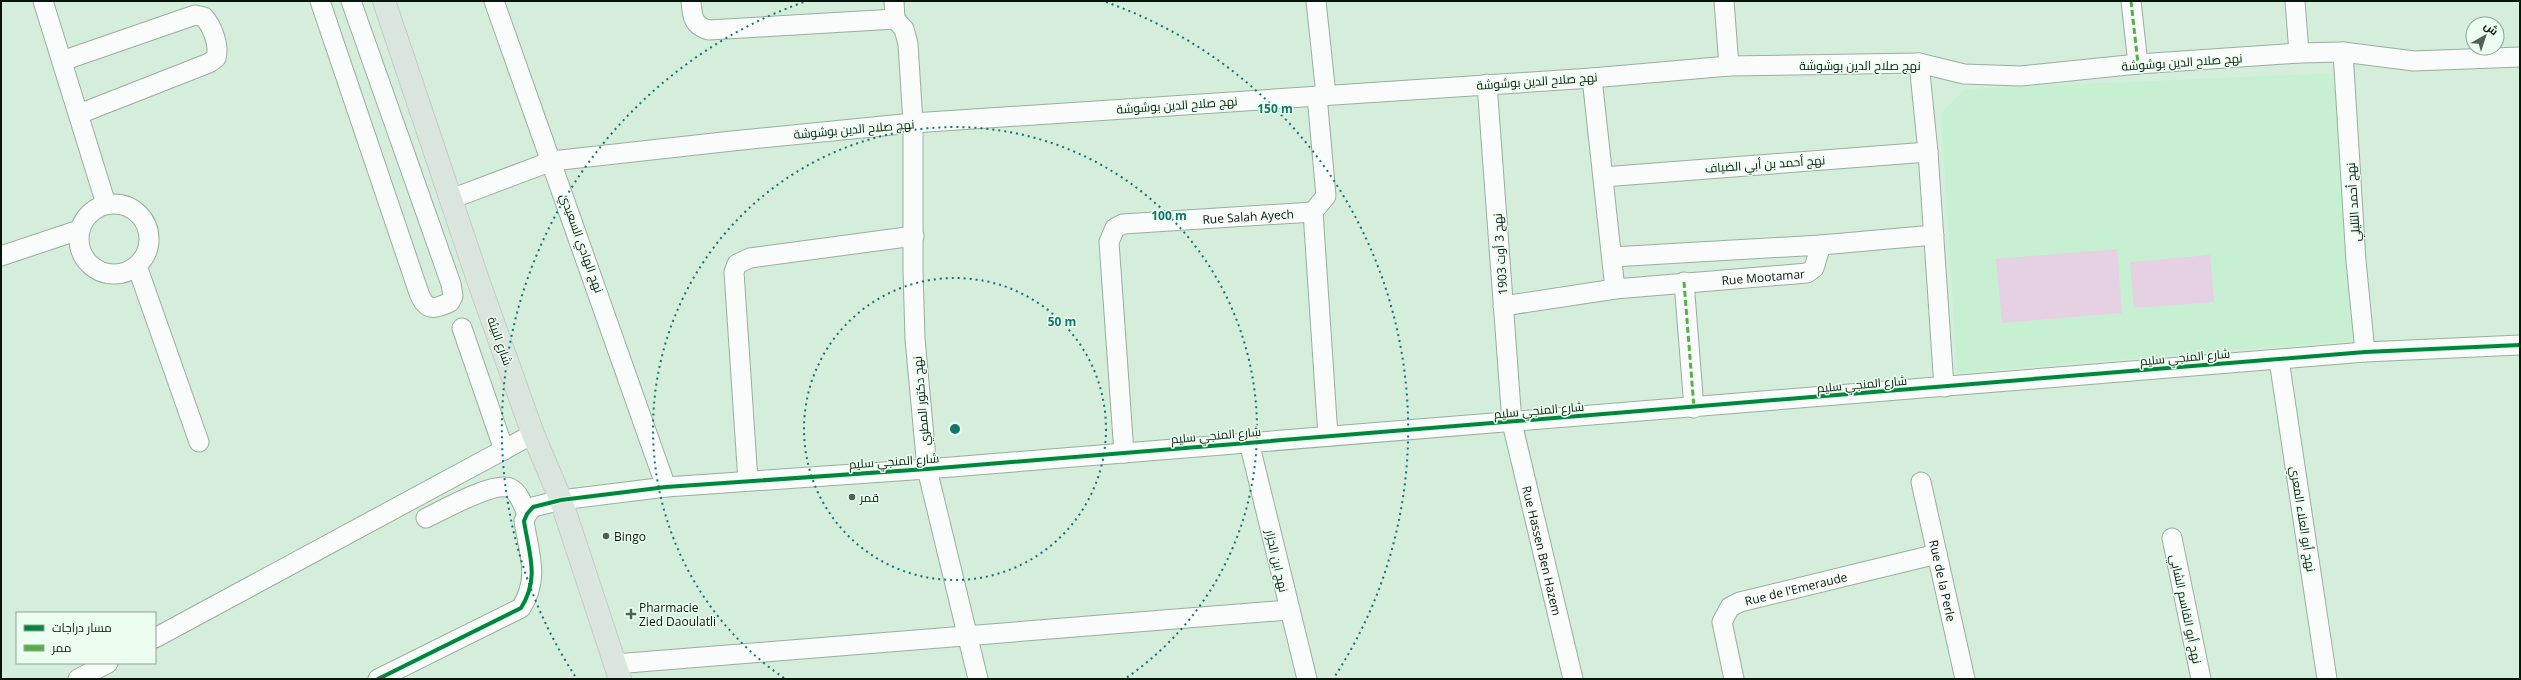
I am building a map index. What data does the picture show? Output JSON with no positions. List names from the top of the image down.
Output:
{
  "streets": {
    "main road": ["شارع البيئة"],
    "street": [
      "نهج صلاح الدين بوشوشة",
      "نهج أحمد بن أبي الضياف",
      "نهج أحمد التليلي",
      "Rue Salah Ayech",
      "نهج الهادي السعيدي",
      "نهج 3 أوت 1903",
      "Rue Mootamar",
      "شارع المنجي سليم",
      "نهج دكتور المطري",
      "نهج أبو العلاء المعري",
      "Rue Hassen Ben Hazem",
      "نهج ابن الجزار",
      "Rue de la Perle",
      "Rue de l'Emeraude",
      "نهج أبو القاسم الشابي"
    ]
  },
  "crossings": [
    ["نهج صلاح الدين بوشوشة", "نهج أحمد التليلي"],
    ["نهج صلاح الدين بوشوشة", "نهج الهادي السعيدي"],
    ["نهج صلاح الدين بوشوشة", "نهج 3 أوت 1903"],
    ["نهج صلاح الدين بوشوشة", "شارع البيئة"],
    ["نهج صلاح الدين بوشوشة", "نهج دكتور المطري"],
    ["نهج أحمد التليلي", "شارع المنجي سليم"],
    ["Rue Salah Ayech", "شارع المنجي سليم"],
    ["نهج الهادي السعيدي", "شارع المنجي سليم"],
    ["نهج 3 أوت 1903", "Rue Mootamar"],
    ["نهج 3 أوت 1903", "شارع المنجي سليم"],
    ["نهج 3 أوت 1903", "Rue Hassen Ben Hazem"],
    ["شارع البيئة", "شارع المنجي سليم"],
    ["شارع المنجي سليم", "نهج دكتور المطري"],
    ["شارع المنجي سليم", "نهج أبو العلاء المعري"],
    ["شارع المنجي سليم", "Rue Hassen Ben Hazem"],
    ["شارع المنجي سليم", "نهج ابن الجزار"],
    ["Rue de la Perle", "Rue de l'Emeraude"]
  ],
  "places": {
    "other": ["قمر", "Bingo"],
    "health": ["Pharmacie Zied Daoulatli"]
  },
  "legend": ["مسار دراجات", "ممر"],
  "north": "top right",
  "rings": ["150 m", "100 m", "50 m"]
}
